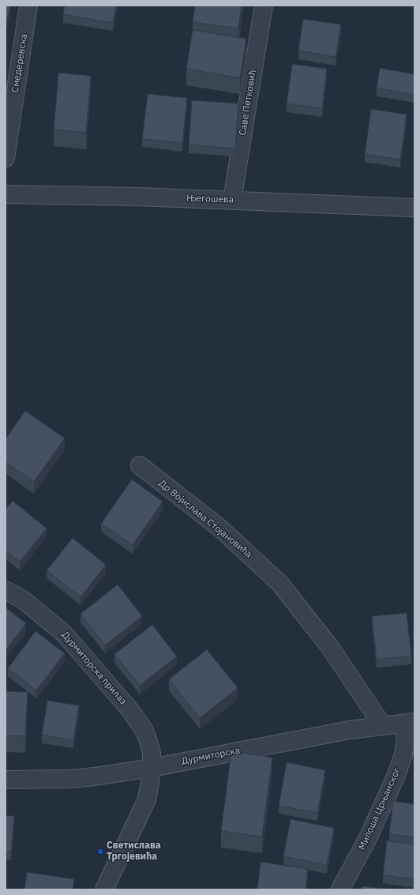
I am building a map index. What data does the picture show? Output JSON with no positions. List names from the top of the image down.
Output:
{
  "streets": {
    "street": [
      "Смедеревска",
      "Саве Петковић",
      "Његошева",
      "Др Војислава Стојановића",
      "Дурмиторска прилаз",
      "Дурмиторска",
      "Милоша Црњанског"
    ]
  },
  "crossings": [
    ["Саве Петковић", "Његошева"],
    ["Др Војислава Стојановића", "Дурмиторска"],
    ["Дурмиторска прилаз", "Дурмиторска"],
    ["Дурмиторска", "Милоша Црњанског"]
  ],
  "places": ["Светислава Тргојевића"]
}
